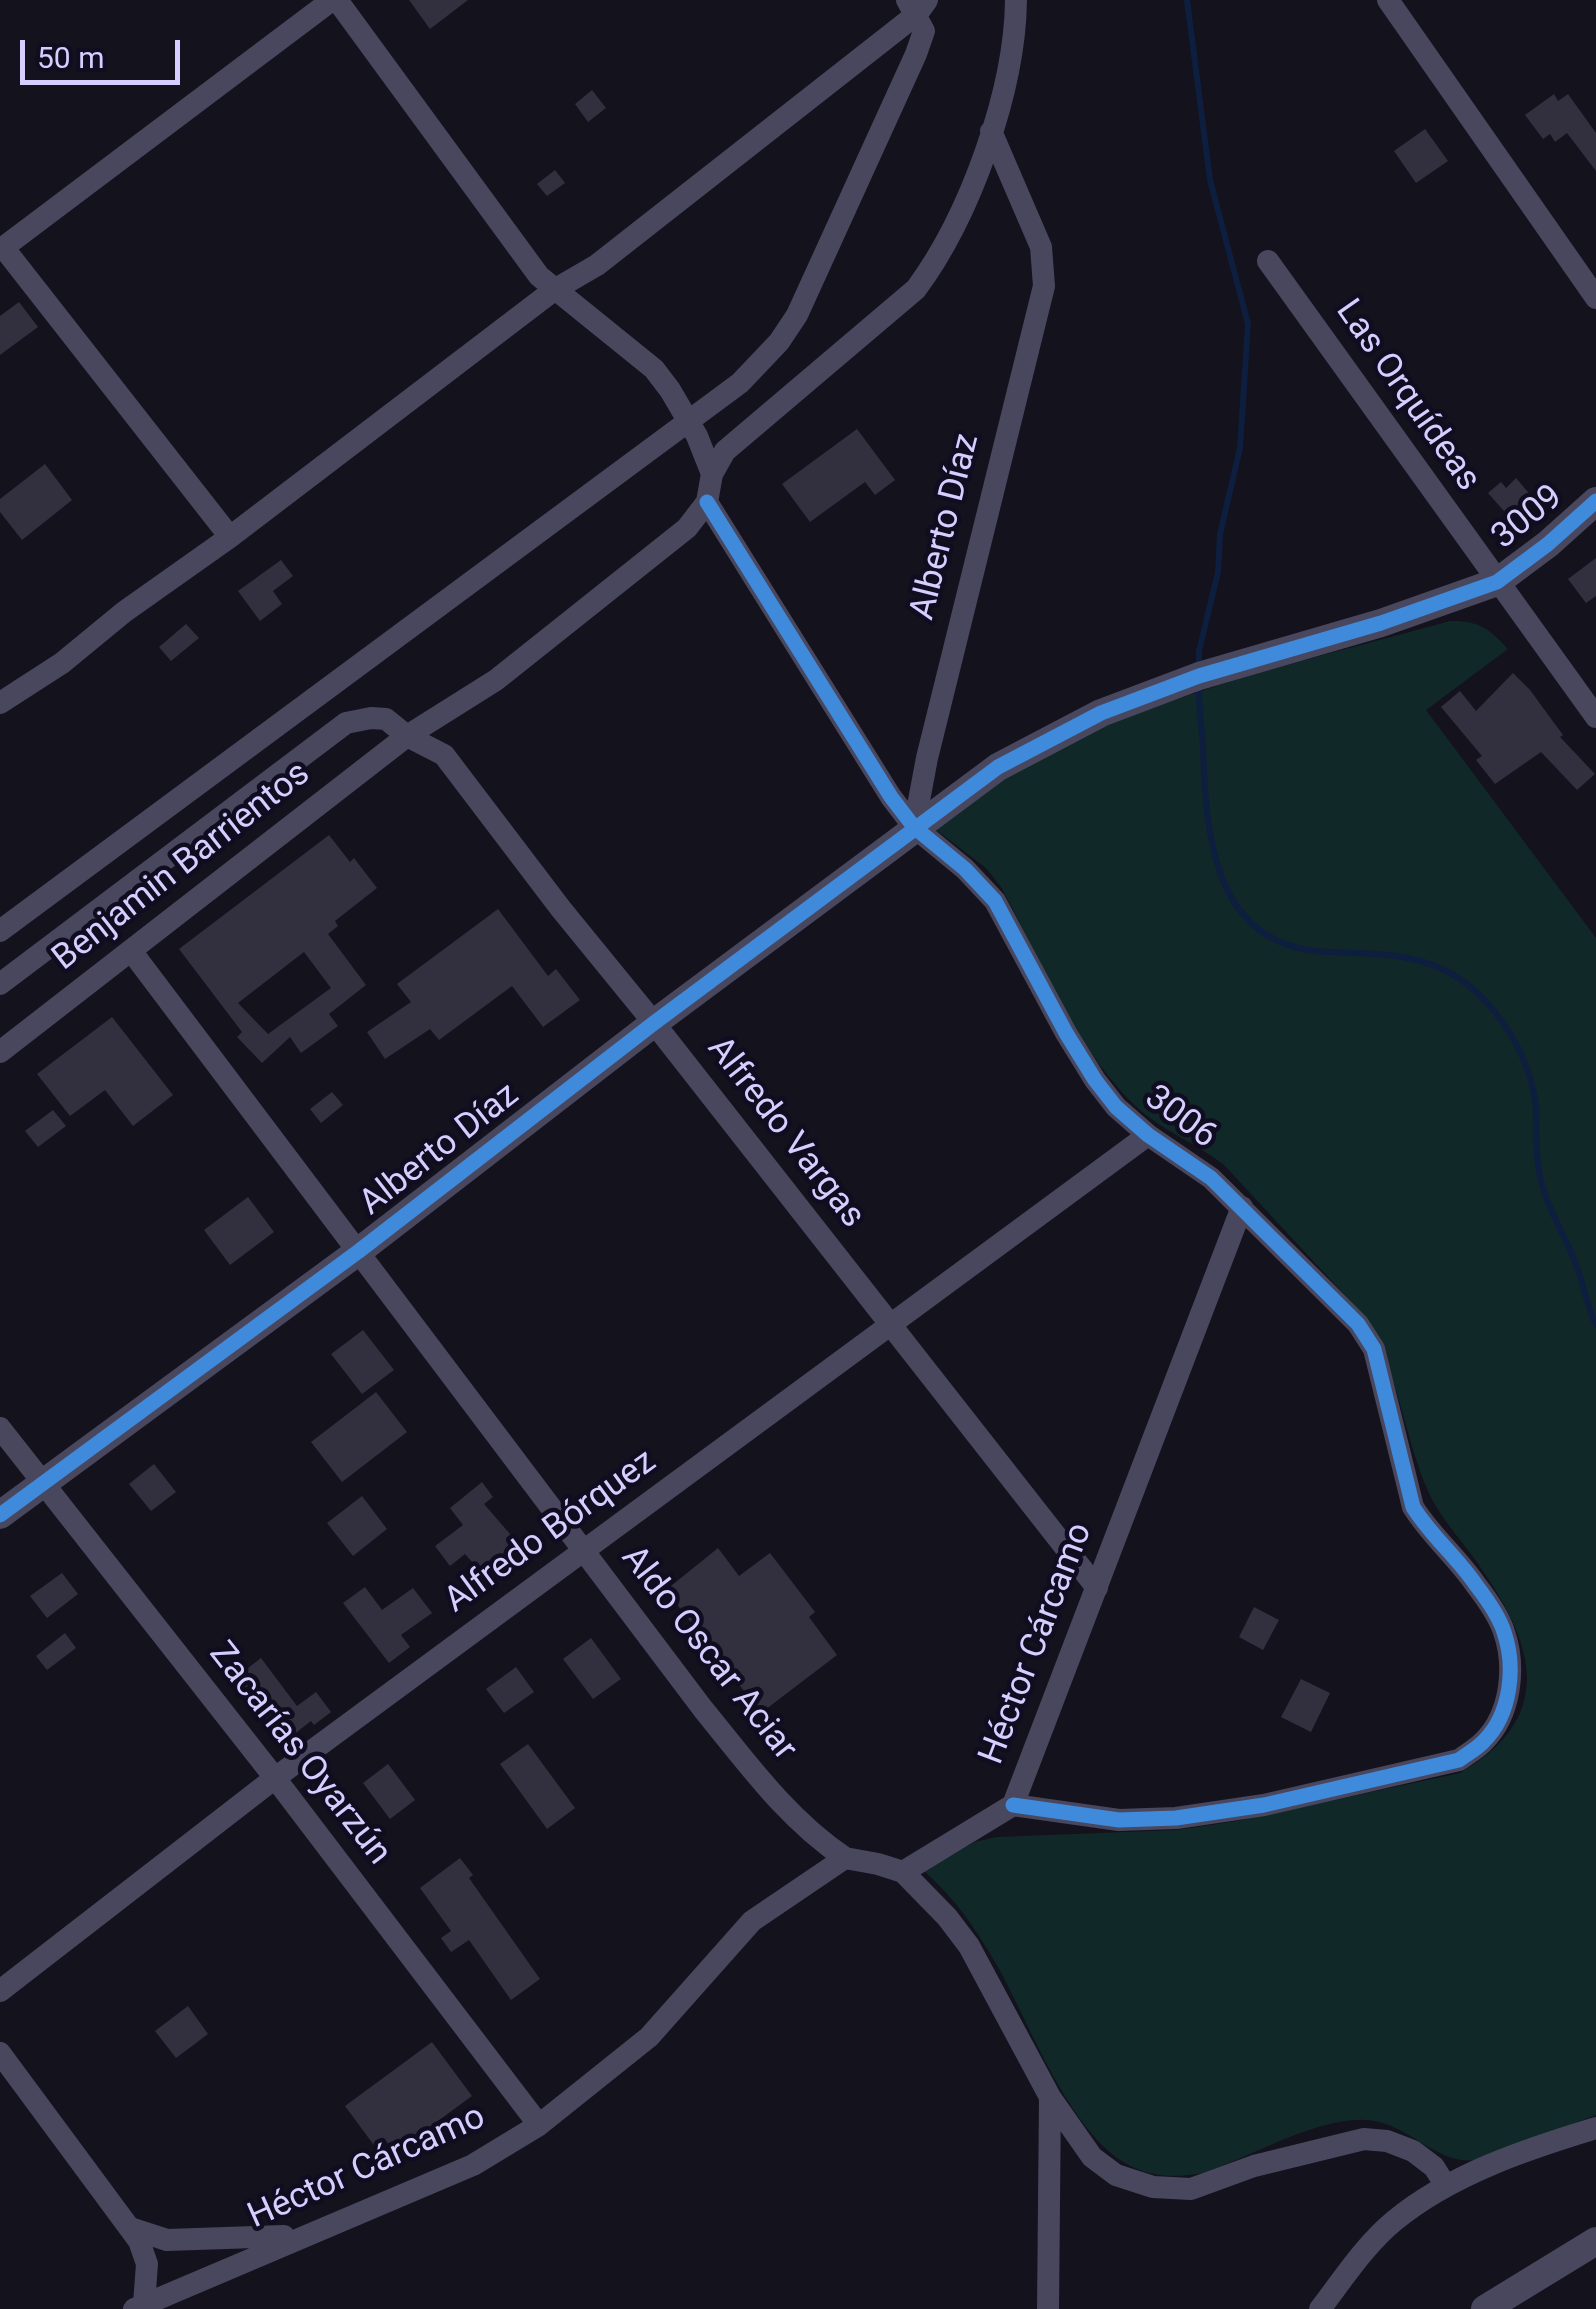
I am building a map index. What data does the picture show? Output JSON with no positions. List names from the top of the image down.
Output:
{
  "streets": {
    "street": [
      "Las Orquídeas",
      "3009",
      "Alberto Díaz",
      "Benjamin Barrientos",
      "3006",
      "Alfredo Vargas",
      "Alfredo Bórquez",
      "Héctor Cárcamo",
      "Aldo Oscar Aciar",
      "Zacarías Oyarzún"
    ]
  },
  "crossings": [
    ["Las Orquídeas", "3009"],
    ["3009", "Alberto Díaz"],
    ["3009", "3006"],
    ["Alberto Díaz", "3006"],
    ["Alberto Díaz", "Alfredo Vargas"],
    ["Alberto Díaz", "Aldo Oscar Aciar"],
    ["Alberto Díaz", "Zacarías Oyarzún"],
    ["Benjamin Barrientos", "3006"],
    ["Benjamin Barrientos", "Alfredo Vargas"],
    ["Benjamin Barrientos", "Aldo Oscar Aciar"],
    ["3006", "Alfredo Bórquez"],
    ["3006", "Héctor Cárcamo"],
    ["Alfredo Vargas", "Alfredo Bórquez"],
    ["Alfredo Vargas", "Héctor Cárcamo"],
    ["Alfredo Bórquez", "Aldo Oscar Aciar"],
    ["Alfredo Bórquez", "Zacarías Oyarzún"],
    ["Héctor Cárcamo", "Aldo Oscar Aciar"],
    ["Héctor Cárcamo", "Zacarías Oyarzún"]
  ],
  "scale_bar": "50 m"
}
